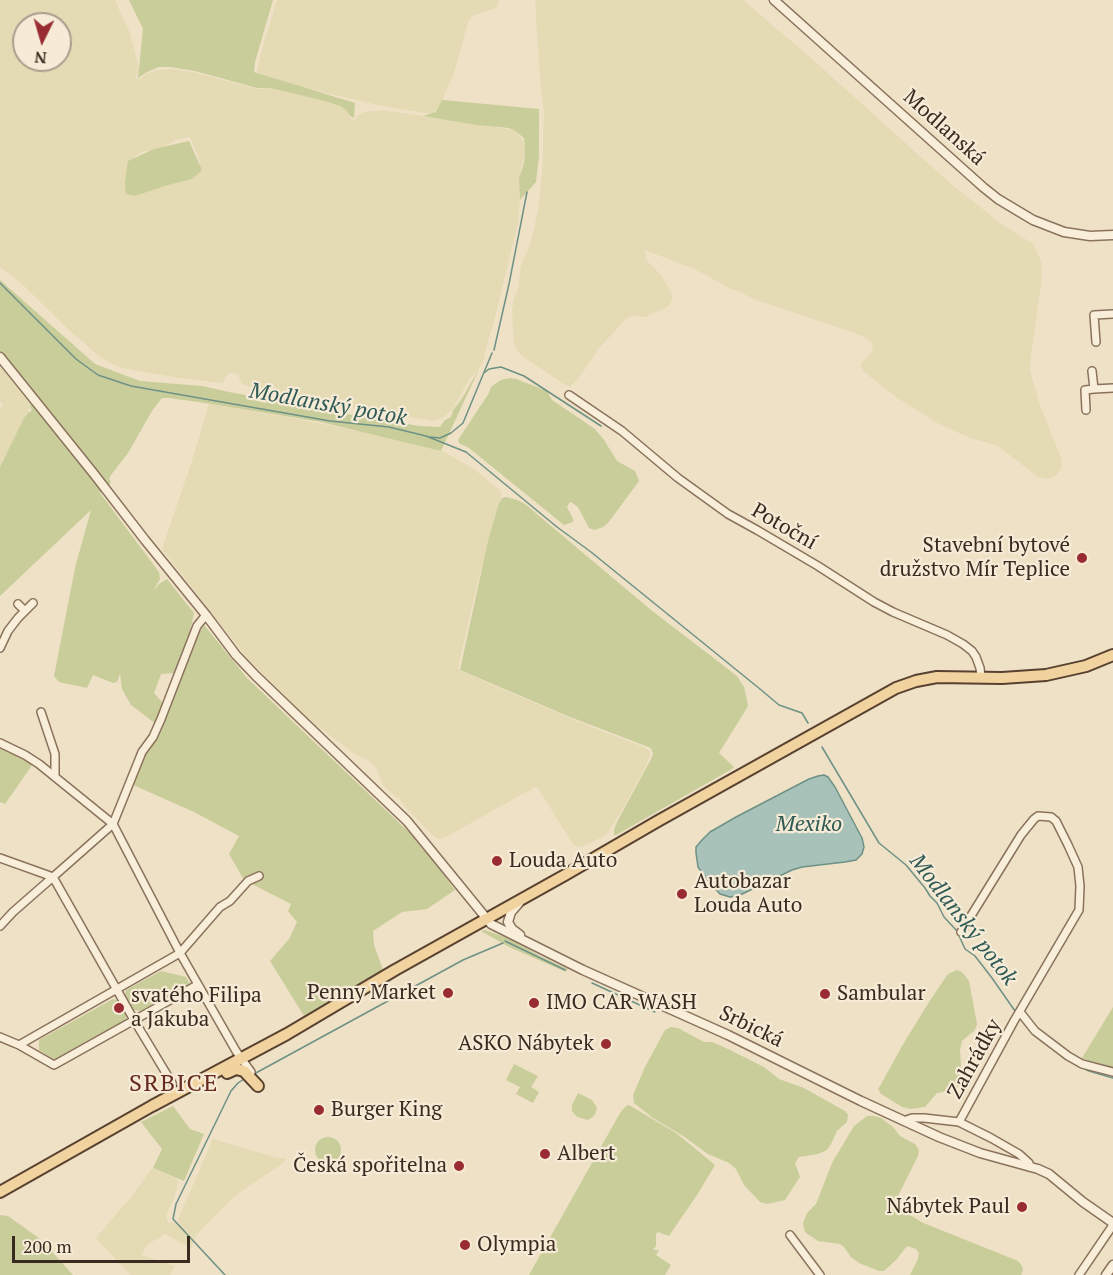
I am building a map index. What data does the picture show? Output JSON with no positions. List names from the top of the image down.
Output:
{
  "streets": {
    "street": [
      "Modlanská",
      "Potoční",
      "Srbická",
      "Zahrádky"
    ]
  },
  "crossings": [
    ["Srbická", "Zahrádky"]
  ],
  "districts": ["SRBICE"],
  "water": ["Modlanský potok", "Mexiko"],
  "places": [
    "Stavební bytové družstvo Mír Teplice",
    "Louda Auto",
    "Autobazar Louda Auto",
    "Penny Market",
    "Sambular",
    "IMO CAR WASH",
    "svatého Filipa a Jakuba",
    "ASKO Nábytek",
    "Burger King",
    "Albert",
    "Česká spořitelna",
    "Nábytek Paul",
    "Olympia"
  ],
  "scale_bar": "200 m",
  "north": "bottom"
}
